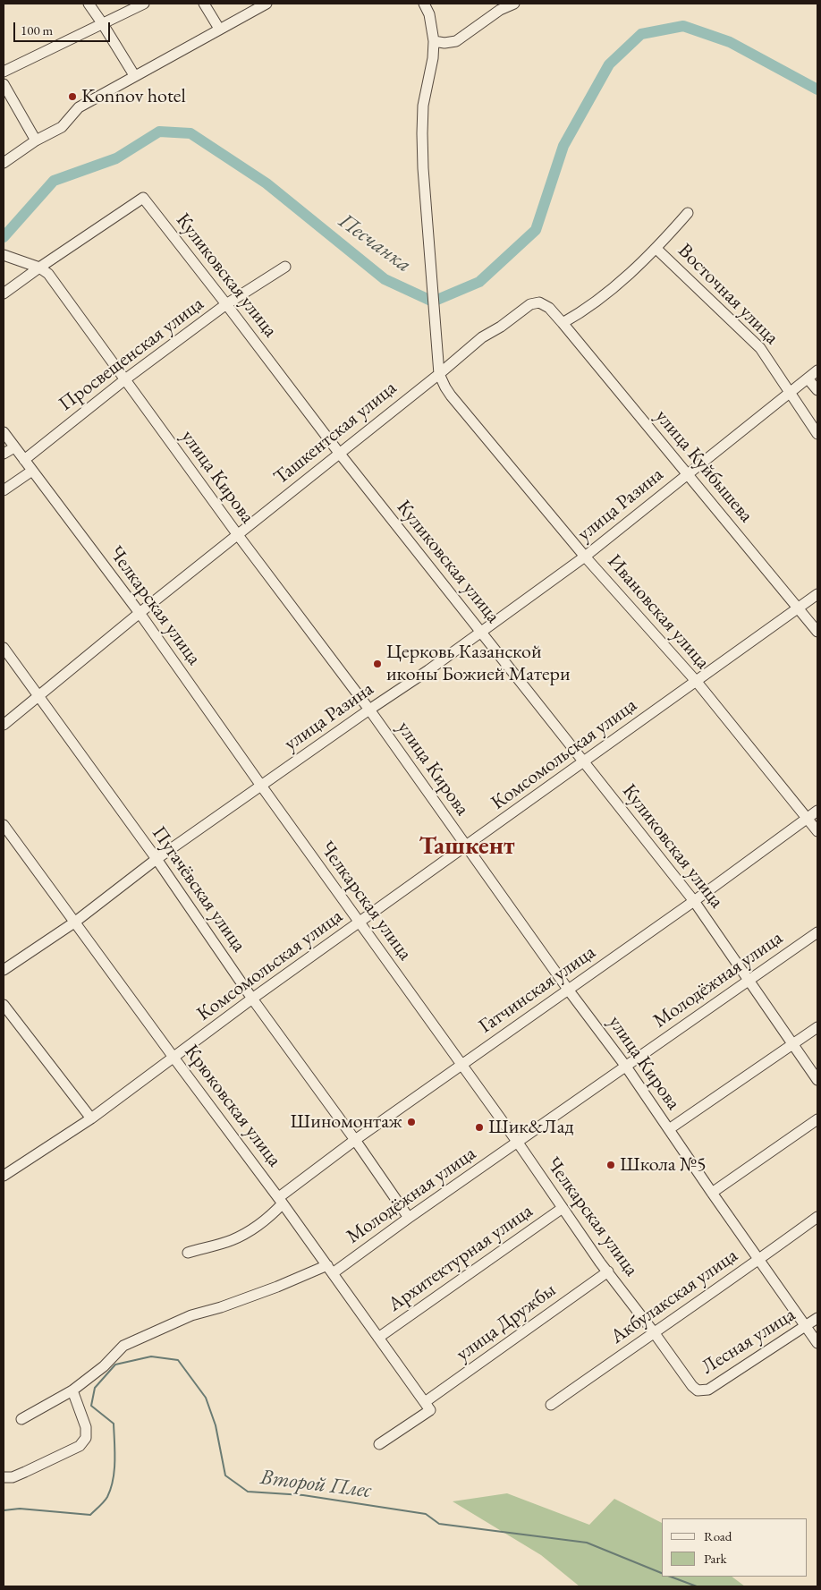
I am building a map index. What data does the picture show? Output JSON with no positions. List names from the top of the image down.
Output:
{
  "streets": {
    "street": [
      "Куликовская улица",
      "Восточная улица",
      "Просвещенская улица",
      "Ташкентская улица",
      "улица Куйбышева",
      "улица Кирова",
      "улица Разина",
      "Челкарская улица",
      "Ивановская улица",
      "Комсомольская улица",
      "Пугачёвская улица",
      "Молодёжная улица",
      "Гатчинская улица",
      "Крюковская улица",
      "Архитектурная улица",
      "Акбулакская улица",
      "улица Дружбы",
      "Лесная улица"
    ]
  },
  "crossings": [
    ["Куликовская улица", "Просвещенская улица"],
    ["Куликовская улица", "Ташкентская улица"],
    ["Куликовская улица", "улица Кирова"],
    ["Куликовская улица", "улица Разина"],
    ["Куликовская улица", "Комсомольская улица"],
    ["Куликовская улица", "Молодёжная улица"],
    ["Куликовская улица", "Гатчинская улица"],
    ["Восточная улица", "улица Разина"],
    ["Просвещенская улица", "улица Кирова"],
    ["Просвещенская улица", "Челкарская улица"],
    ["Ташкентская улица", "улица Куйбышева"],
    ["Ташкентская улица", "улица Кирова"],
    ["Ташкентская улица", "Челкарская улица"],
    ["Ташкентская улица", "Ивановская улица"],
    ["Ташкентская улица", "Пугачёвская улица"],
    ["улица Куйбышева", "улица Разина"],
    ["улица Куйбышева", "Комсомольская улица"],
    ["улица Кирова", "улица Разина"],
    ["улица Кирова", "Комсомольская улица"],
    ["улица Кирова", "Молодёжная улица"],
    ["улица Кирова", "Гатчинская улица"],
    ["улица Кирова", "Акбулакская улица"],
    ["улица Кирова", "Лесная улица"],
    ["улица Разина", "Челкарская улица"],
    ["улица Разина", "Ивановская улица"],
    ["улица Разина", "Пугачёвская улица"],
    ["улица Разина", "Крюковская улица"],
    ["Челкарская улица", "Комсомольская улица"],
    ["Челкарская улица", "Молодёжная улица"],
    ["Челкарская улица", "Гатчинская улица"],
    ["Челкарская улица", "Архитектурная улица"],
    ["Челкарская улица", "Акбулакская улица"],
    ["Челкарская улица", "улица Дружбы"],
    ["Челкарская улица", "Лесная улица"],
    ["Ивановская улица", "Комсомольская улица"],
    ["Ивановская улица", "Гатчинская улица"],
    ["Комсомольская улица", "Пугачёвская улица"],
    ["Комсомольская улица", "Крюковская улица"],
    ["Пугачёвская улица", "Молодёжная улица"],
    ["Пугачёвская улица", "Гатчинская улица"],
    ["Молодёжная улица", "Крюковская улица"],
    ["Гатчинская улица", "Крюковская улица"],
    ["Крюковская улица", "Архитектурная улица"],
    ["Крюковская улица", "улица Дружбы"]
  ],
  "districts": ["Ташкент"],
  "water": ["Песчанка", "Второй Плес"],
  "places": [
    "Konnov hotel",
    "Церковь Казанской иконы Божией Матери",
    "Шиномонтаж",
    "Шик&Лад",
    "Школа №5"
  ],
  "legend": ["Road", "Park"],
  "scale_bar": "100 m"
}
